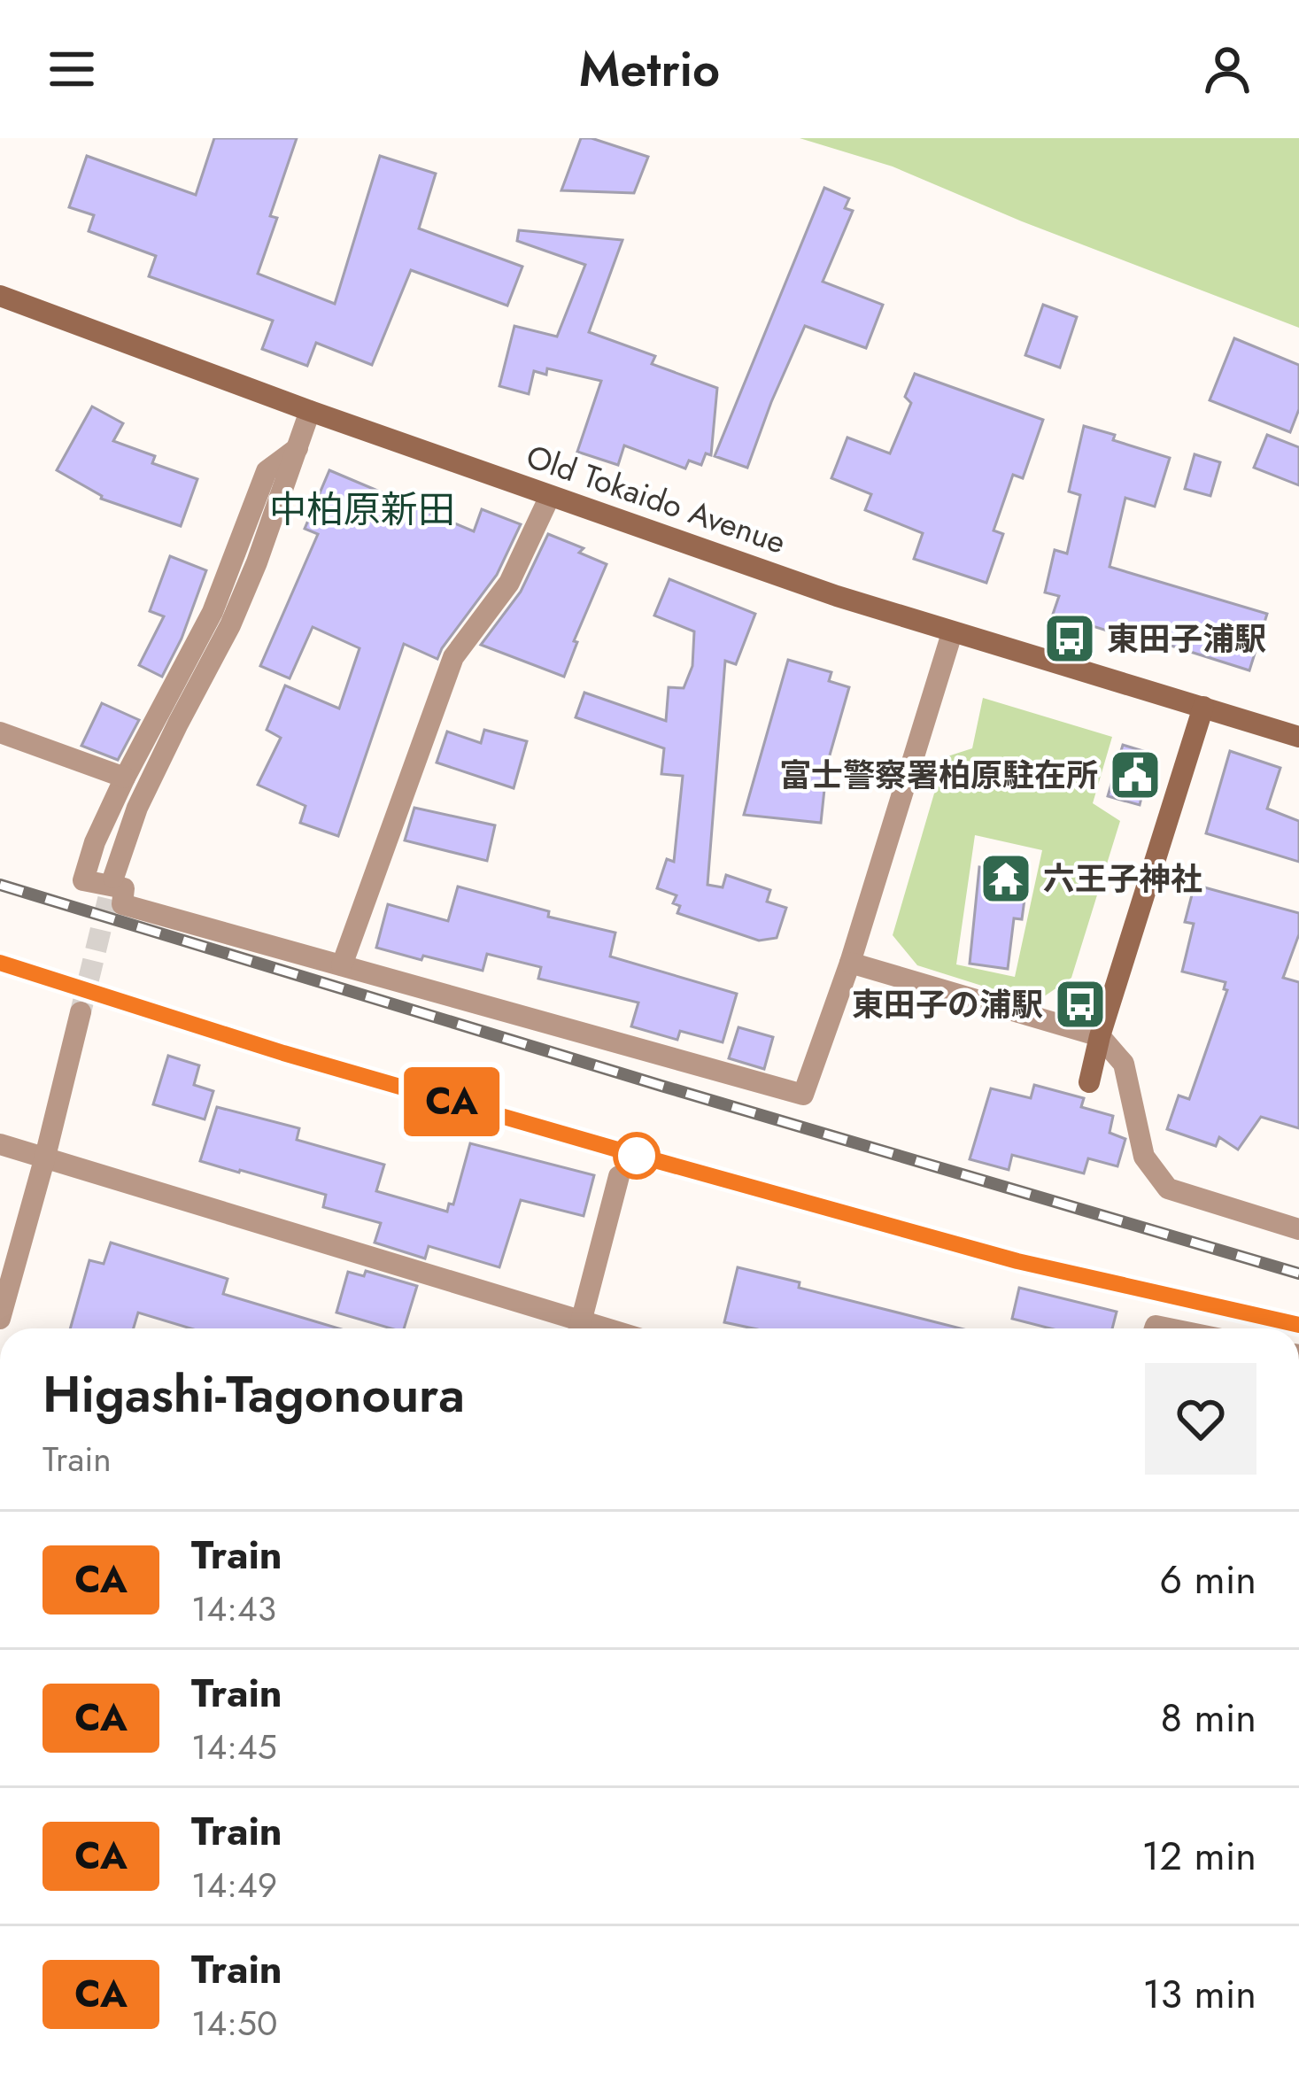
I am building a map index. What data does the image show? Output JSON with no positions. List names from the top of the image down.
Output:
{
  "streets": {
    "main road": ["Old Tokaido Avenue"]
  },
  "districts": ["中柏原新田"],
  "places": {
    "bus stop": ["東田子浦駅", "東田子の浦駅"],
    "public building": ["富士警察署柏原駐在所"],
    "temple": ["六王子神社"]
  },
  "page": {
    "header": "Metrio",
    "on_map": "CA",
    "heading": ["Higashi-Tagonoura", "Train"],
    "list": [
      {
        "mark": "CA",
        "name": "Train",
        "note": "14:43",
        "value": "6 min"
      },
      {
        "mark": "CA",
        "name": "Train",
        "note": "14:45",
        "value": "8 min"
      },
      {
        "mark": "CA",
        "name": "Train",
        "note": "14:49",
        "value": "12 min"
      },
      {
        "mark": "CA",
        "name": "Train",
        "note": "14:50",
        "value": "13 min"
      }
    ]
  }
}
